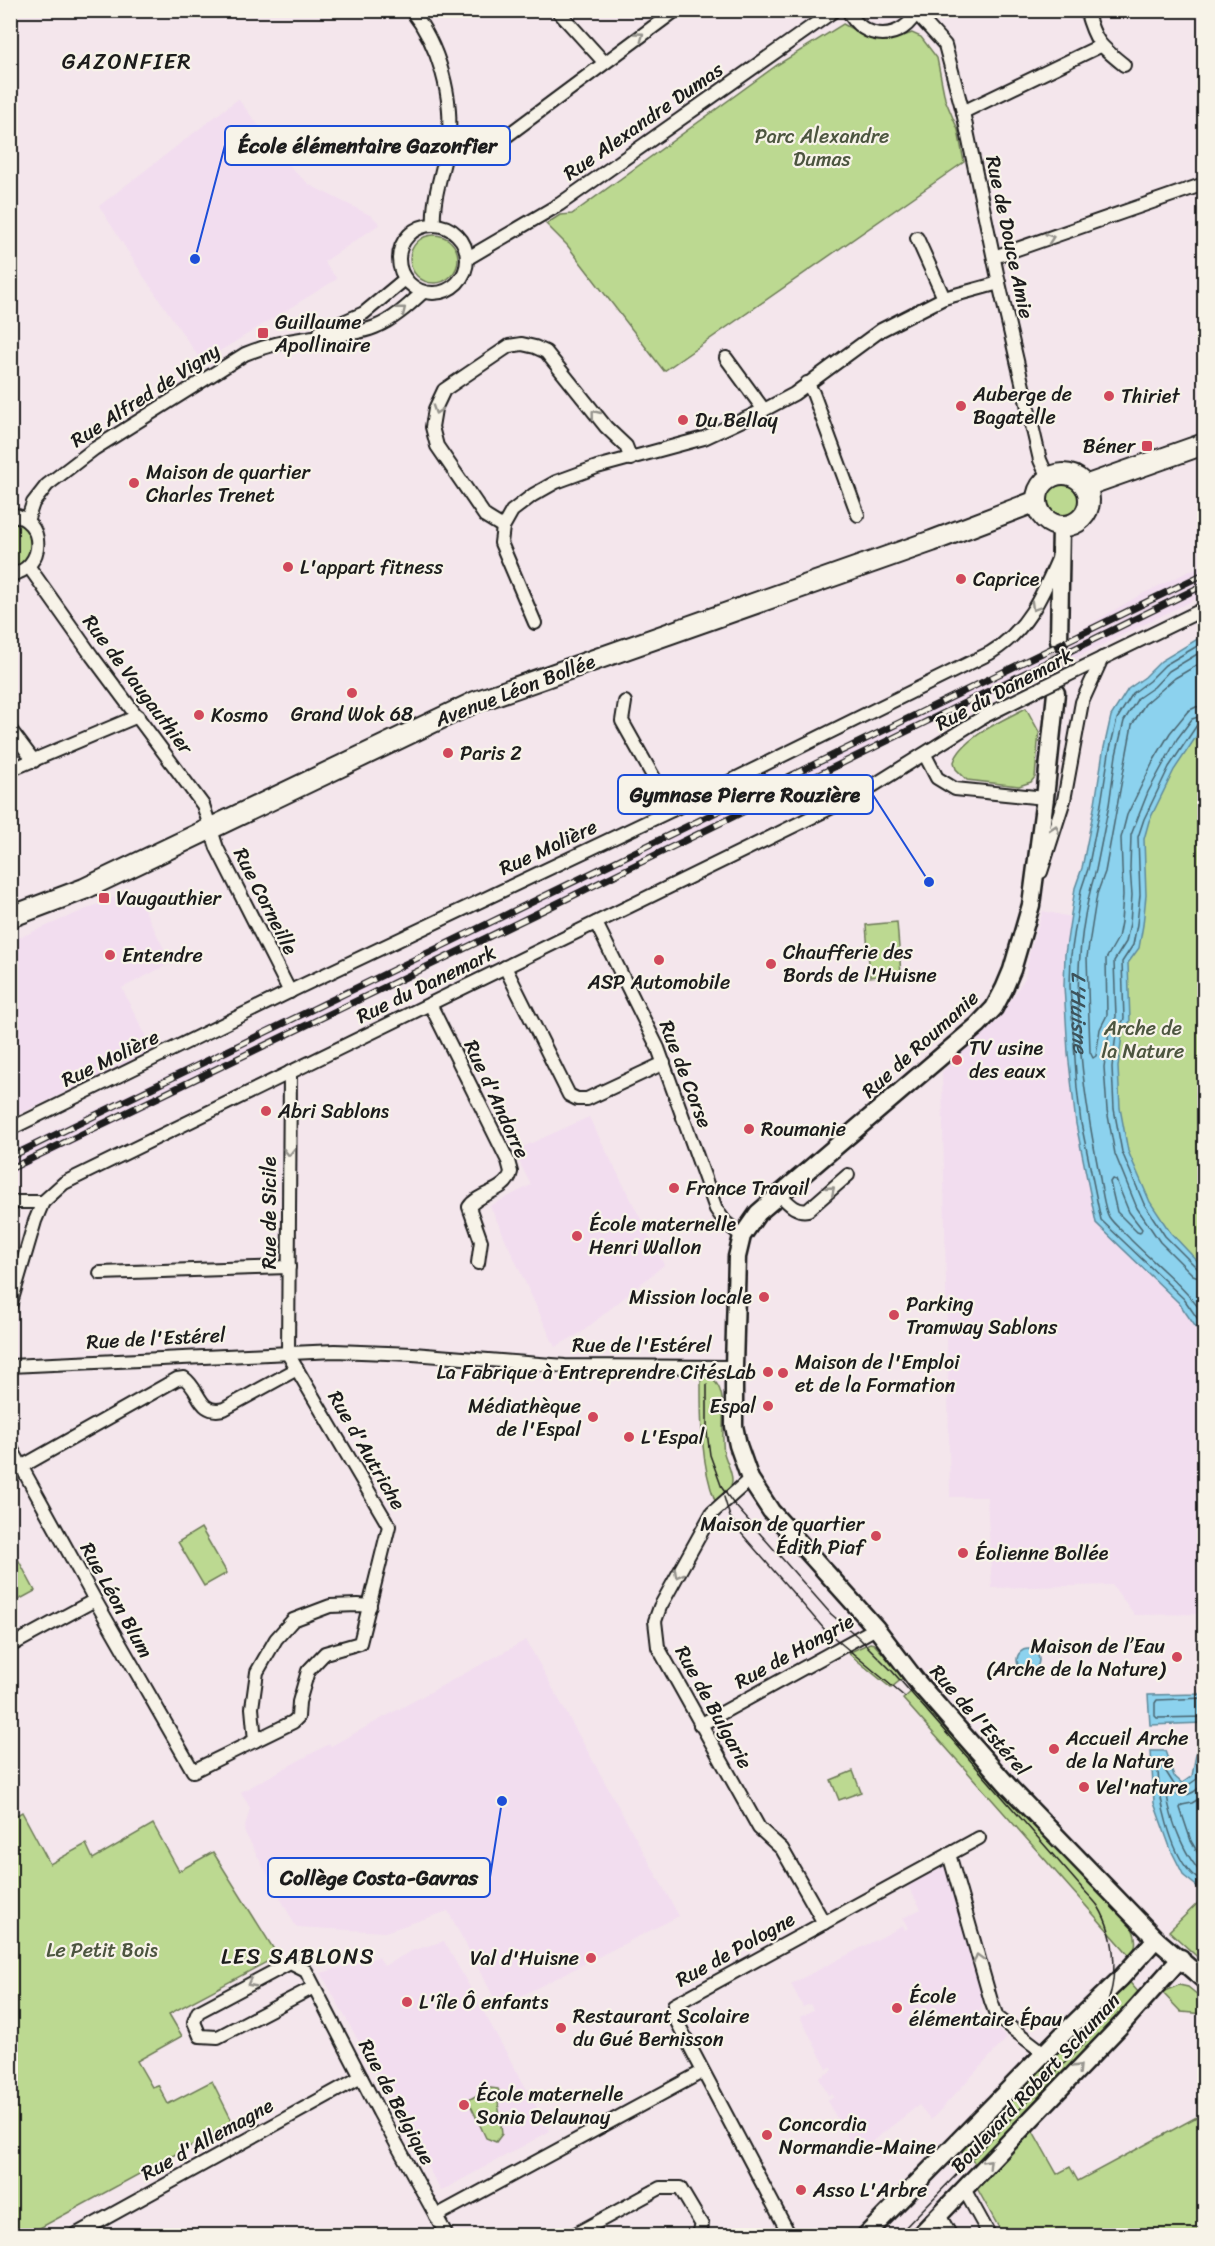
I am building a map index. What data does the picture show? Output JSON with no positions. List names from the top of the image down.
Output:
{
  "streets": {
    "main road": ["Avenue Léon Bollée"],
    "street": [
      "Rue Alexandre Dumas",
      "Rue de Douce Amie",
      "Rue Alfred de Vigny",
      "Rue de Vaugauthier",
      "Rue du Danemark",
      "Rue Molière",
      "Rue Corneille",
      "Rue de Roumanie",
      "Rue de Corse",
      "Rue d'Andorre",
      "Rue de Sicile",
      "Rue de l'Estérel",
      "Rue d'Autriche",
      "Rue Léon Blum",
      "Rue de Hongrie",
      "Rue de Bulgarie",
      "Rue de Pologne",
      "Boulevard Robert Schuman",
      "Rue de Belgique",
      "Rue d'Allemagne"
    ]
  },
  "crossings": [
    ["Rue Alexandre Dumas", "Rue Alfred de Vigny"],
    ["Rue de Douce Amie", "Avenue Léon Bollée"],
    ["Rue de Vaugauthier", "Avenue Léon Bollée"],
    ["Rue de Vaugauthier", "Rue Corneille"],
    ["Rue du Danemark", "Rue de Roumanie"],
    ["Rue du Danemark", "Rue de Corse"],
    ["Rue du Danemark", "Rue d'Andorre"],
    ["Rue du Danemark", "Rue de Sicile"],
    ["Avenue Léon Bollée", "Rue Corneille"],
    ["Rue Molière", "Rue Corneille"],
    ["Rue de Roumanie", "Rue de Corse"],
    ["Rue de Roumanie", "Rue de l'Estérel"],
    ["Rue de Sicile", "Rue de l'Estérel"],
    ["Rue de Sicile", "Rue d'Autriche"],
    ["Rue de l'Estérel", "Rue d'Autriche"],
    ["Rue de l'Estérel", "Rue de Hongrie"],
    ["Rue de l'Estérel", "Rue de Bulgarie"],
    ["Rue de l'Estérel", "Boulevard Robert Schuman"],
    ["Rue d'Autriche", "Rue Léon Blum"],
    ["Rue de Hongrie", "Rue de Bulgarie"],
    ["Rue de Bulgarie", "Rue de Pologne"],
    ["Rue de Belgique", "Rue d'Allemagne"]
  ],
  "one_way": ["Rue Molière", "Rue de Sicile", "Rue de Bulgarie"],
  "districts": ["GAZONFIER", "LES SABLONS"],
  "water": ["L'Huisne"],
  "parks": ["Parc Alexandre Dumas", "Arche de la Nature", "Le Petit Bois"],
  "places": {
    "other": [
      "École élémentaire Gazonfier",
      "Thiriet",
      "Auberge de Bagatelle",
      "Du Bellay",
      "Maison de quartier Charles Trenet",
      "L'appart fitness",
      "Caprice",
      "Grand Wok 68",
      "Kosmo",
      "Paris 2",
      "Gymnase Pierre Rouzière",
      "Entendre",
      "ASP Automobile",
      "Chaufferie des Bords de l'Huisne",
      "TV usine des eaux",
      "Abri Sablons",
      "Roumanie",
      "France Travail",
      "École maternelle Henri Wallon",
      "Mission locale",
      "Parking Tramway Sablons",
      "La Fabrique à Entreprendre CitésLab",
      "Maison de l'Emploi et de la Formation",
      "Espal",
      "Médiathèque de l'Espal",
      "L'Espal",
      "Maison de quartier Édith Piaf",
      "Éolienne Bollée",
      "Maison de l’Eau (Arche de la Nature)",
      "Accueil Arche de la Nature",
      "Vel'nature",
      "Collège Costa-Gavras",
      "Val d'Huisne",
      "L'île Ô enfants",
      "École élémentaire Épau",
      "Restaurant Scolaire du Gué Bernisson",
      "École maternelle Sonia Delaunay",
      "Concordia Normandie-Maine",
      "Asso L'Arbre"
    ],
    "transit": ["Guillaume Apollinaire", "Béner", "Vaugauthier"]
  }
}
